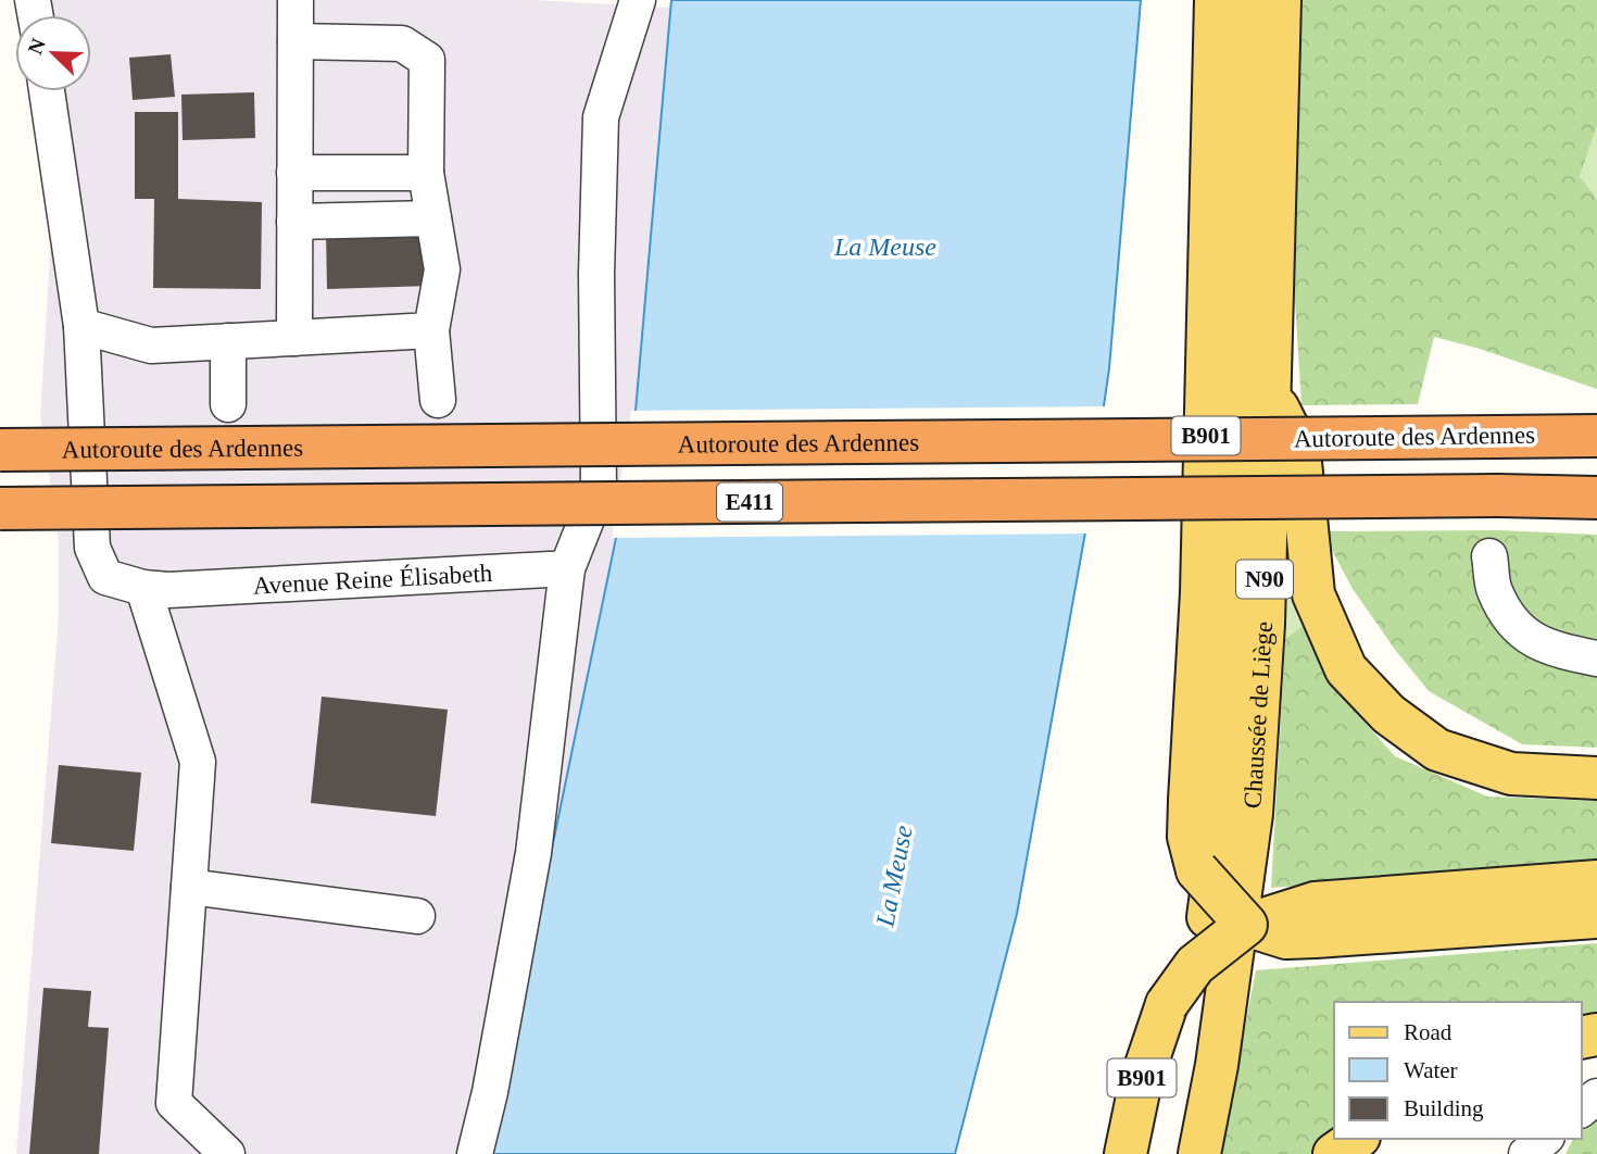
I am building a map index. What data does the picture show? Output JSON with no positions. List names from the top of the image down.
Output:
{
  "streets": {
    "highway": ["Autoroute des Ardennes", "E411"],
    "main road": ["B901", "N90", "Chaussée de Liège"],
    "street": ["Avenue Reine Élisabeth"]
  },
  "water": ["La Meuse"],
  "legend": ["Road", "Water", "Building"],
  "north": "top left"
}
